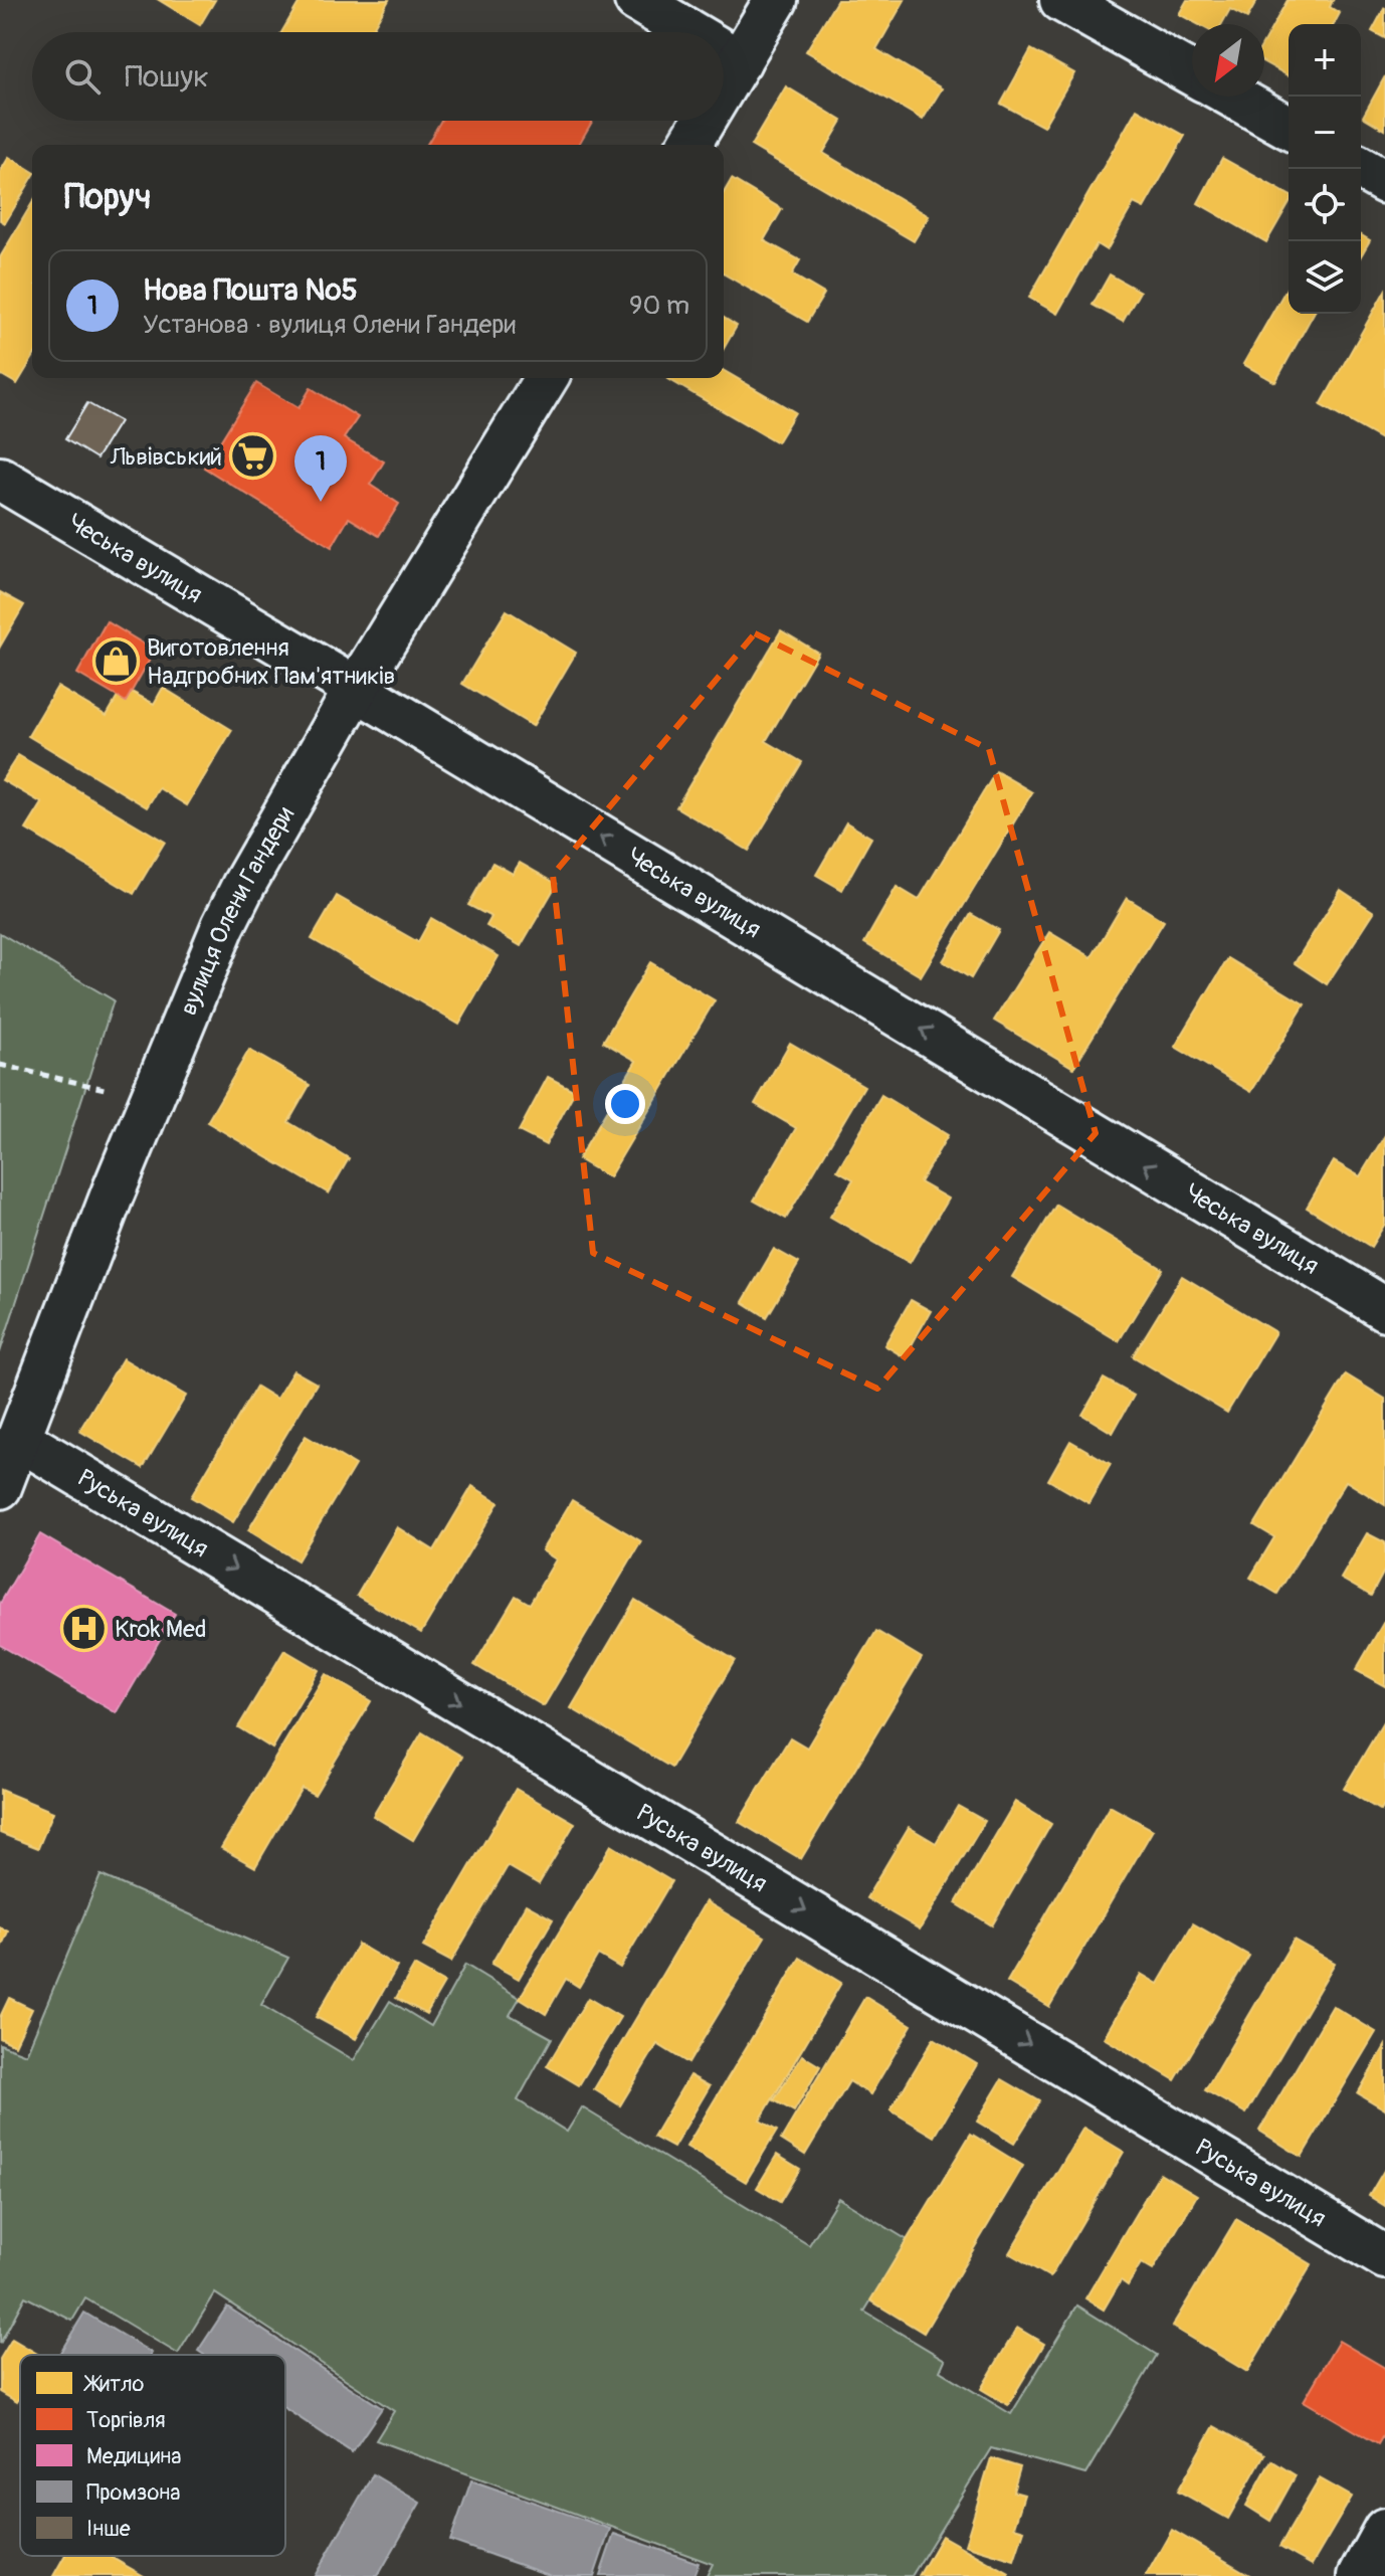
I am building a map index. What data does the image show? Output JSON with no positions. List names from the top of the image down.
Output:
{
  "streets": {
    "street": ["Чеська вулиця", "вулиця Олени Гандери", "Руська вулиця"]
  },
  "crossings": [
    ["Чеська вулиця", "вулиця Олени Гандери"],
    ["вулиця Олени Гандери", "Руська вулиця"]
  ],
  "one_way": ["Чеська вулиця", "Руська вулиця"],
  "places": {
    "supermarket": ["Львівський"],
    "shop": ["Виготовлення Надгробних Пам'ятників"],
    "hospital": ["Krok Med"]
  },
  "legend": [
    "Житло",
    "Торгівля",
    "Медицина",
    "Промзона",
    "Інше"
  ],
  "north": "bottom left",
  "page": {
    "map_buttons": ["+", "−"],
    "search": "Пошук",
    "heading": "Поруч",
    "list": [
      {
        "mark": "1",
        "name": "Нова Пошта №5",
        "note": "Установа · вулиця Олени Гандери",
        "value": "90 m"
      }
    ],
    "pins": "1"
  }
}
